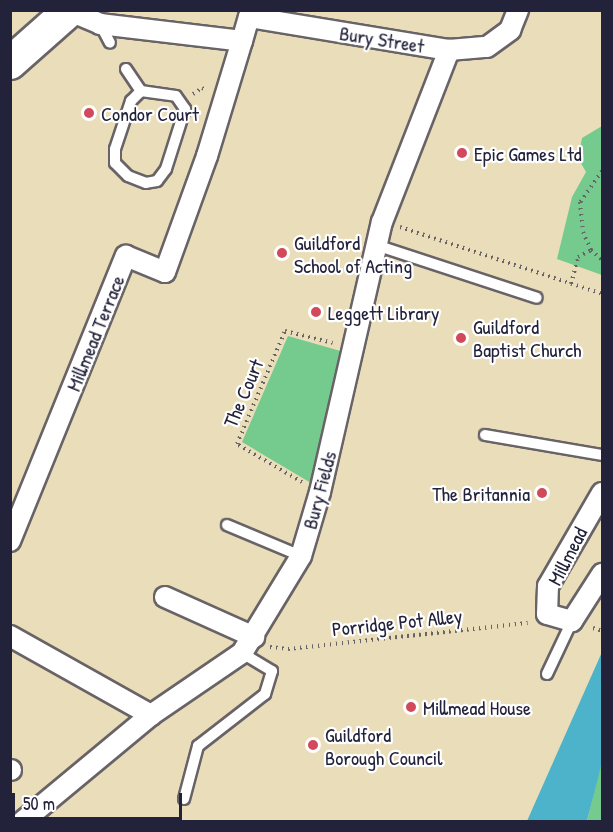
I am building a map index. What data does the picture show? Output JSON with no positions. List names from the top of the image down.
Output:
{
  "streets": {
    "street": [
      "Bury Street",
      "Millmead Terrace",
      "Bury Fields",
      "Millmead"
    ],
    "path": ["The Court", "Porridge Pot Alley"]
  },
  "crossings": [
    ["Bury Street", "Millmead Terrace"],
    ["Bury Street", "Bury Fields"],
    ["The Court", "Bury Fields"],
    ["Bury Fields", "Porridge Pot Alley"],
    ["Millmead", "Porridge Pot Alley"]
  ],
  "places": [
    "Condor Court",
    "Epic Games Ltd",
    "Guildford School of Acting",
    "Leggett Library",
    "Guildford Baptist Church",
    "The Britannia",
    "Millmead House",
    "Guildford Borough Council"
  ],
  "scale_bar": "50 m"
}
